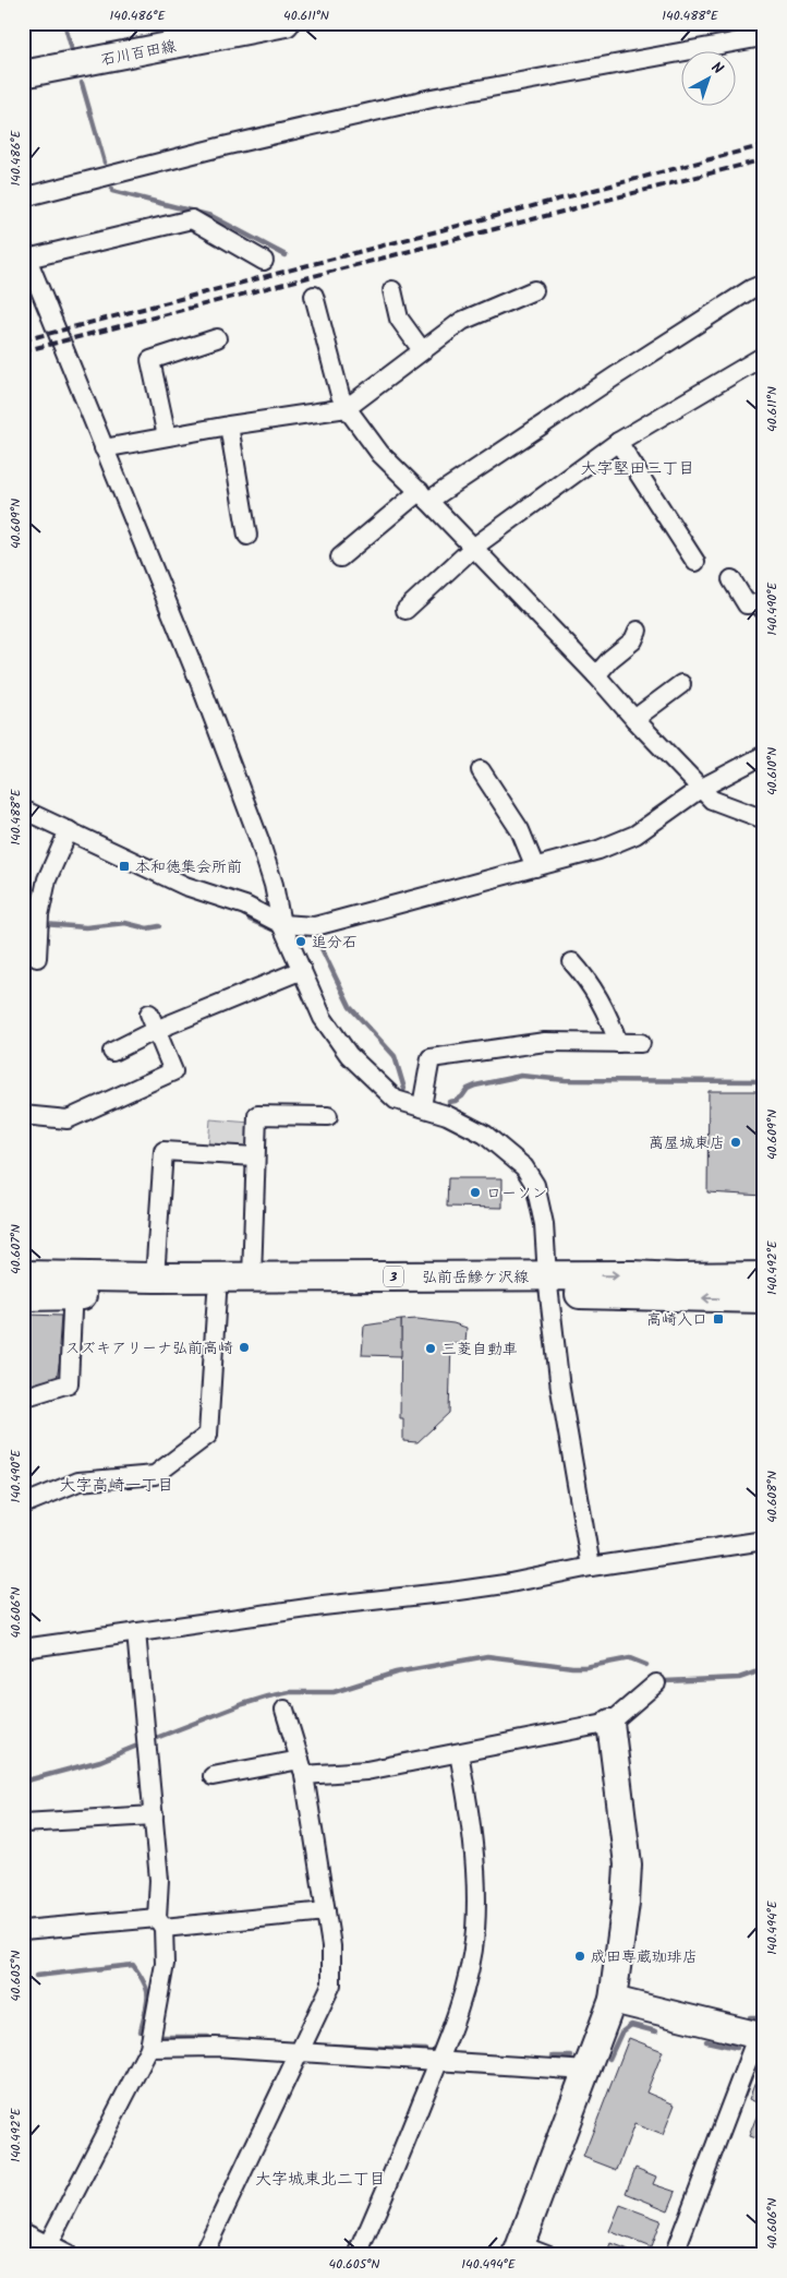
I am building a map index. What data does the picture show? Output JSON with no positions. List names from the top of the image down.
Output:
{
  "streets": {
    "main road": ["3", "弘前岳鰺ケ沢線"],
    "street": ["石川百田線"]
  },
  "crossings": [
    ["3", "弘前岳鰺ケ沢線"]
  ],
  "districts": ["大字堅田三丁目", "大字高崎一丁目", "大字城東北二丁目"],
  "places": {
    "transit": ["本和徳集会所前", "高崎入口"],
    "other": [
      "追分石",
      "萬屋城東店",
      "ローソン",
      "スズキアリーナ弘前高崎",
      "三菱自動車",
      "成田専蔵珈琲店"
    ]
  },
  "north": "top right",
  "coordinates": [
    "140.486°E",
    "40.611°N",
    "140.488°E",
    "40.609°N",
    "140.490°E",
    "40.610°N",
    "40.607°N",
    "140.492°E",
    "40.608°N",
    "40.606°N",
    "140.494°E",
    "40.605°N"
  ]
}
